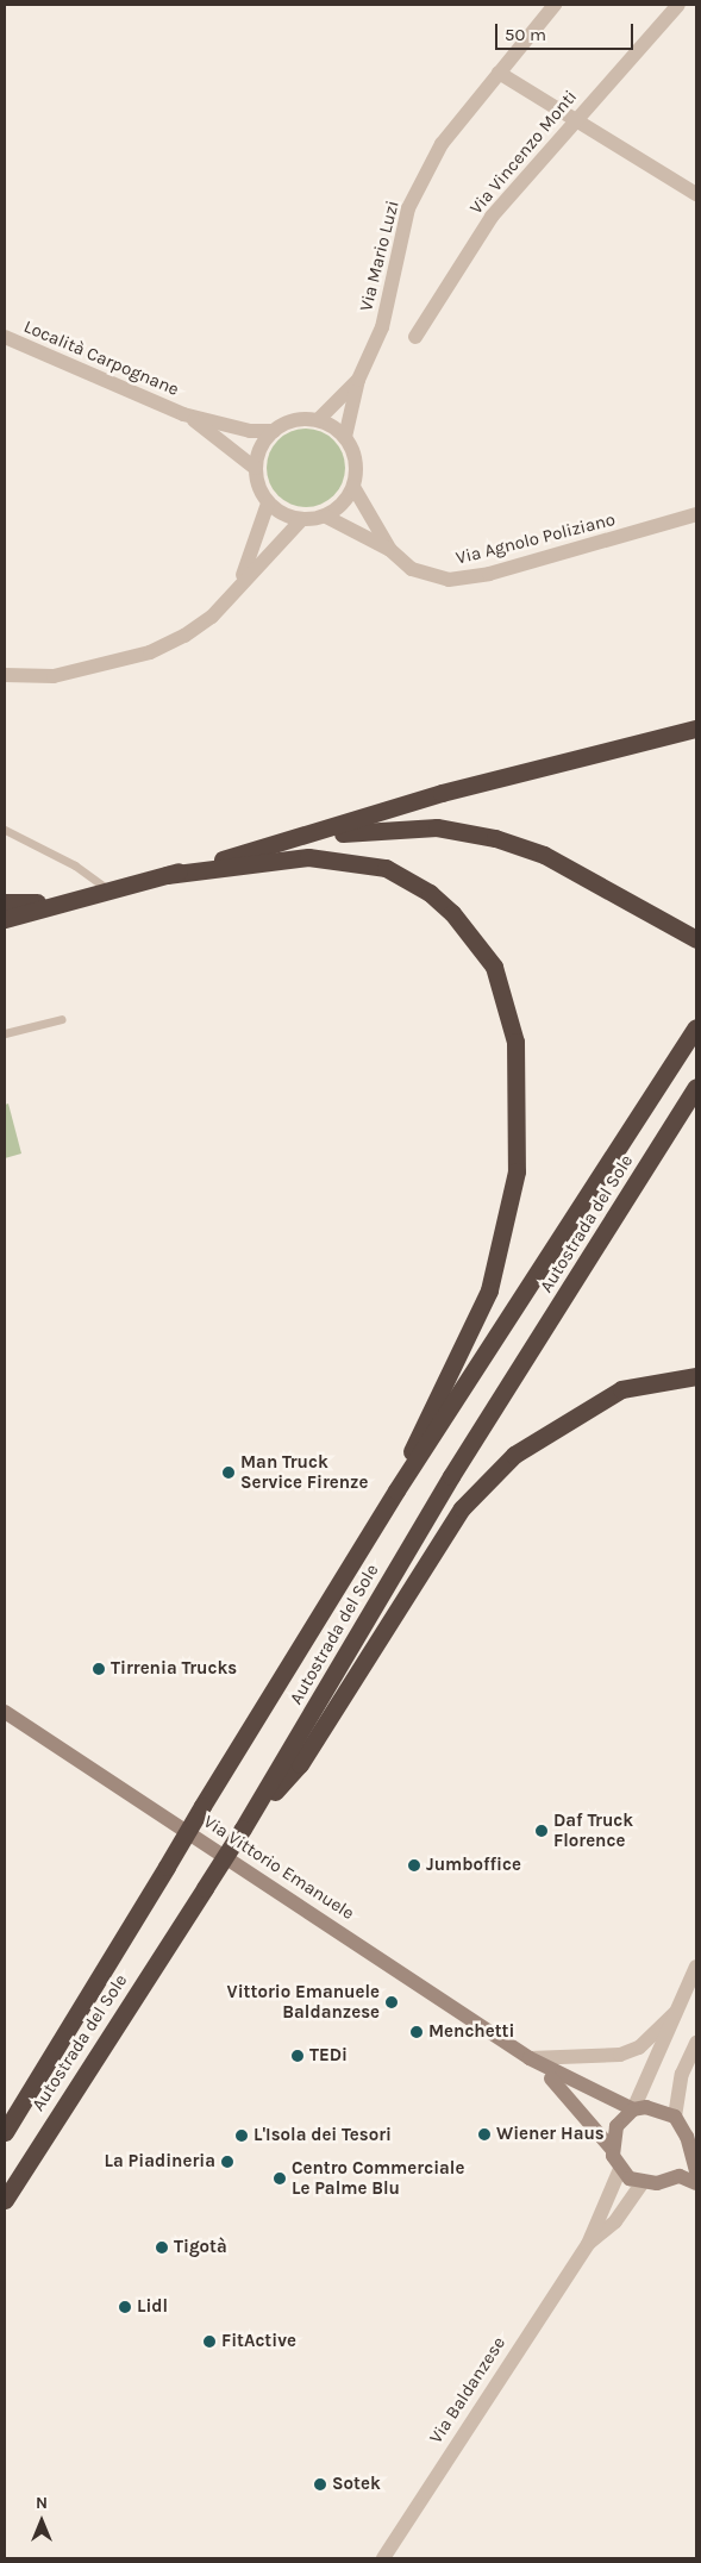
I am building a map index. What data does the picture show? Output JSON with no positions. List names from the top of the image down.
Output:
{
  "streets": {
    "highway": ["Autostrada del Sole"],
    "main road": ["Via Vittorio Emanuele"],
    "street": [
      "Via Vincenzo Monti",
      "Via Mario Luzi",
      "Località Carpognane",
      "Via Agnolo Poliziano",
      "Via Baldanzese"
    ]
  },
  "crossings": [
    ["Via Mario Luzi", "Località Carpognane"],
    ["Via Mario Luzi", "Via Agnolo Poliziano"],
    ["Località Carpognane", "Via Agnolo Poliziano"],
    ["Via Vittorio Emanuele", "Via Baldanzese"]
  ],
  "places": [
    "Man Truck Service Firenze",
    "Tirrenia Trucks",
    "Daf Truck Florence",
    "Jumboffice",
    "Vittorio Emanuele Baldanzese",
    "Menchetti",
    "TEDi",
    "Wiener Haus",
    "L'Isola dei Tesori",
    "La Piadineria",
    "Centro Commerciale Le Palme Blu",
    "Tigotà",
    "Lidl",
    "FitActive",
    "Sotek"
  ],
  "scale_bar": "50 m",
  "north": "top"
}
